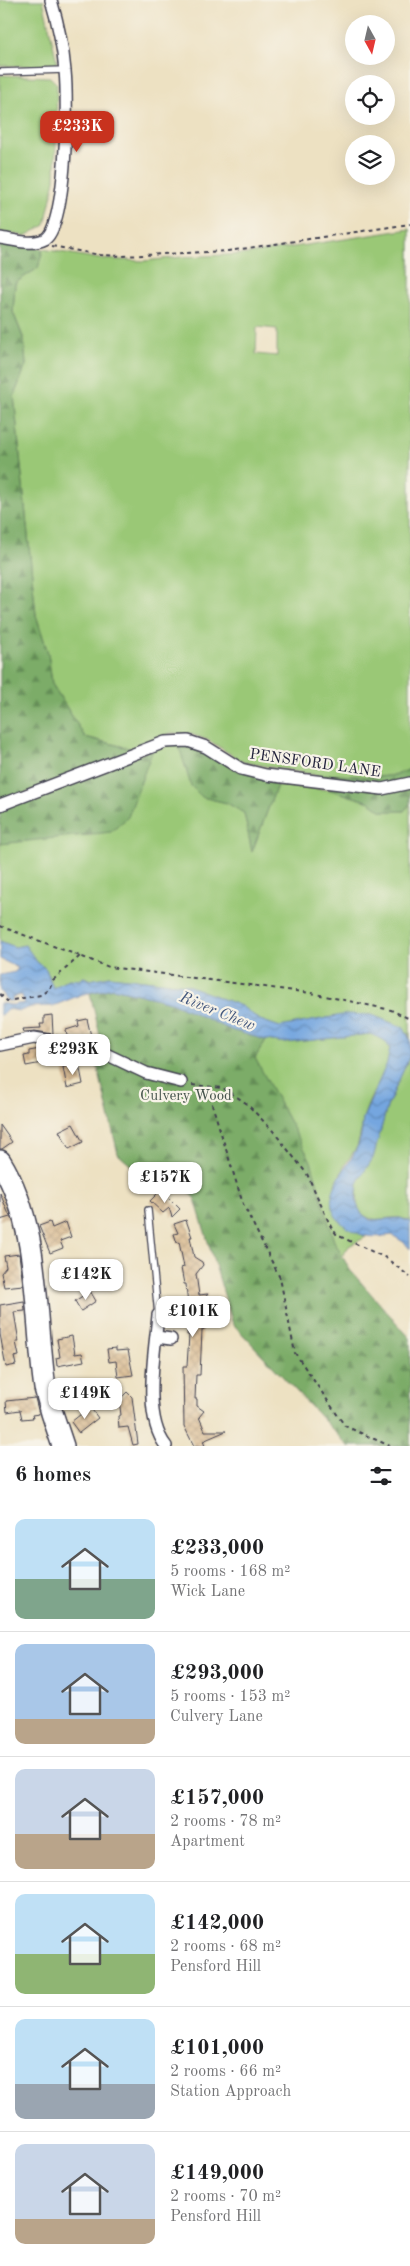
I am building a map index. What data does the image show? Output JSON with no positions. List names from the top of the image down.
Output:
{
  "streets": {
    "street": ["PENSFORD LANE"]
  },
  "water": ["River Chew"],
  "parks": ["Culvery Wood"],
  "north": "bottom",
  "page": {
    "price": [
      "£233K",
      "£293K",
      "£157K",
      "£142K",
      "£101K",
      "£149K"
    ],
    "heading": "6 homes",
    "list": [
      {
        "name": "£233,000",
        "note": "5 rooms · 168 m² · Wick Lane"
      },
      {
        "name": "£293,000",
        "note": "5 rooms · 153 m² · Culvery Lane"
      },
      {
        "name": "£157,000",
        "note": "2 rooms · 78 m² · Apartment"
      },
      {
        "name": "£142,000",
        "note": "2 rooms · 68 m² · Pensford Hill"
      },
      {
        "name": "£101,000",
        "note": "2 rooms · 66 m² · Station Approach"
      },
      {
        "name": "£149,000",
        "note": "2 rooms · 70 m² · Pensford Hill"
      }
    ]
  }
}
